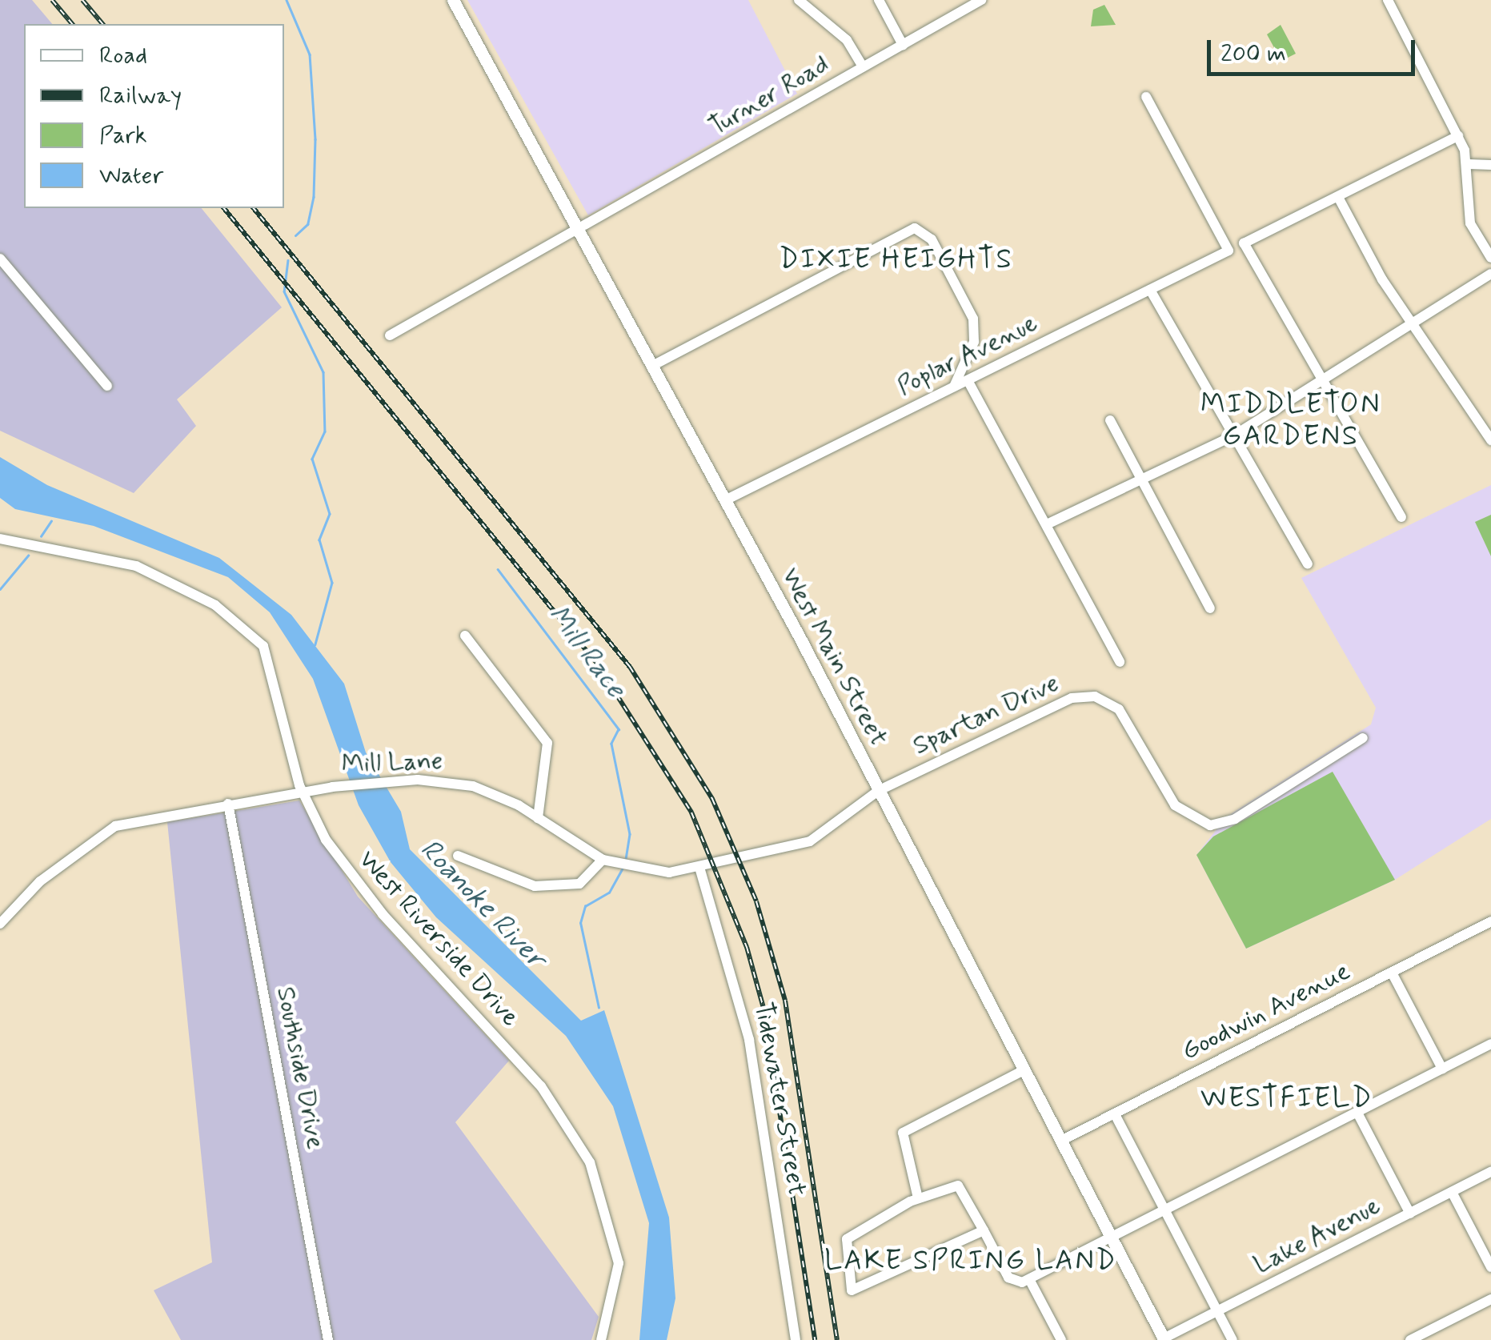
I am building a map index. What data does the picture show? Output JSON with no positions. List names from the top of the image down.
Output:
{
  "streets": {
    "main road": ["West Main Street"],
    "street": [
      "Turner Road",
      "Poplar Avenue",
      "Spartan Drive",
      "Mill Lane",
      "West Riverside Drive",
      "Goodwin Avenue",
      "Southside Drive",
      "Tidewater Street",
      "Lake Avenue"
    ]
  },
  "crossings": [
    ["Turner Road", "West Main Street"],
    ["Poplar Avenue", "West Main Street"],
    ["West Main Street", "Spartan Drive"],
    ["West Main Street", "Mill Lane"],
    ["West Main Street", "Goodwin Avenue"],
    ["West Main Street", "Lake Avenue"],
    ["Spartan Drive", "Mill Lane"],
    ["Mill Lane", "West Riverside Drive"],
    ["Mill Lane", "Southside Drive"],
    ["Mill Lane", "Tidewater Street"]
  ],
  "districts": [
    "DIXIE HEIGHTS",
    "MIDDLETON GARDENS",
    "WESTFIELD",
    "LAKE SPRING LAND"
  ],
  "water": ["Mill Race", "Roanoke River"],
  "legend": [
    "Road",
    "Railway",
    "Park",
    "Water"
  ],
  "scale_bar": "200 m"
}
